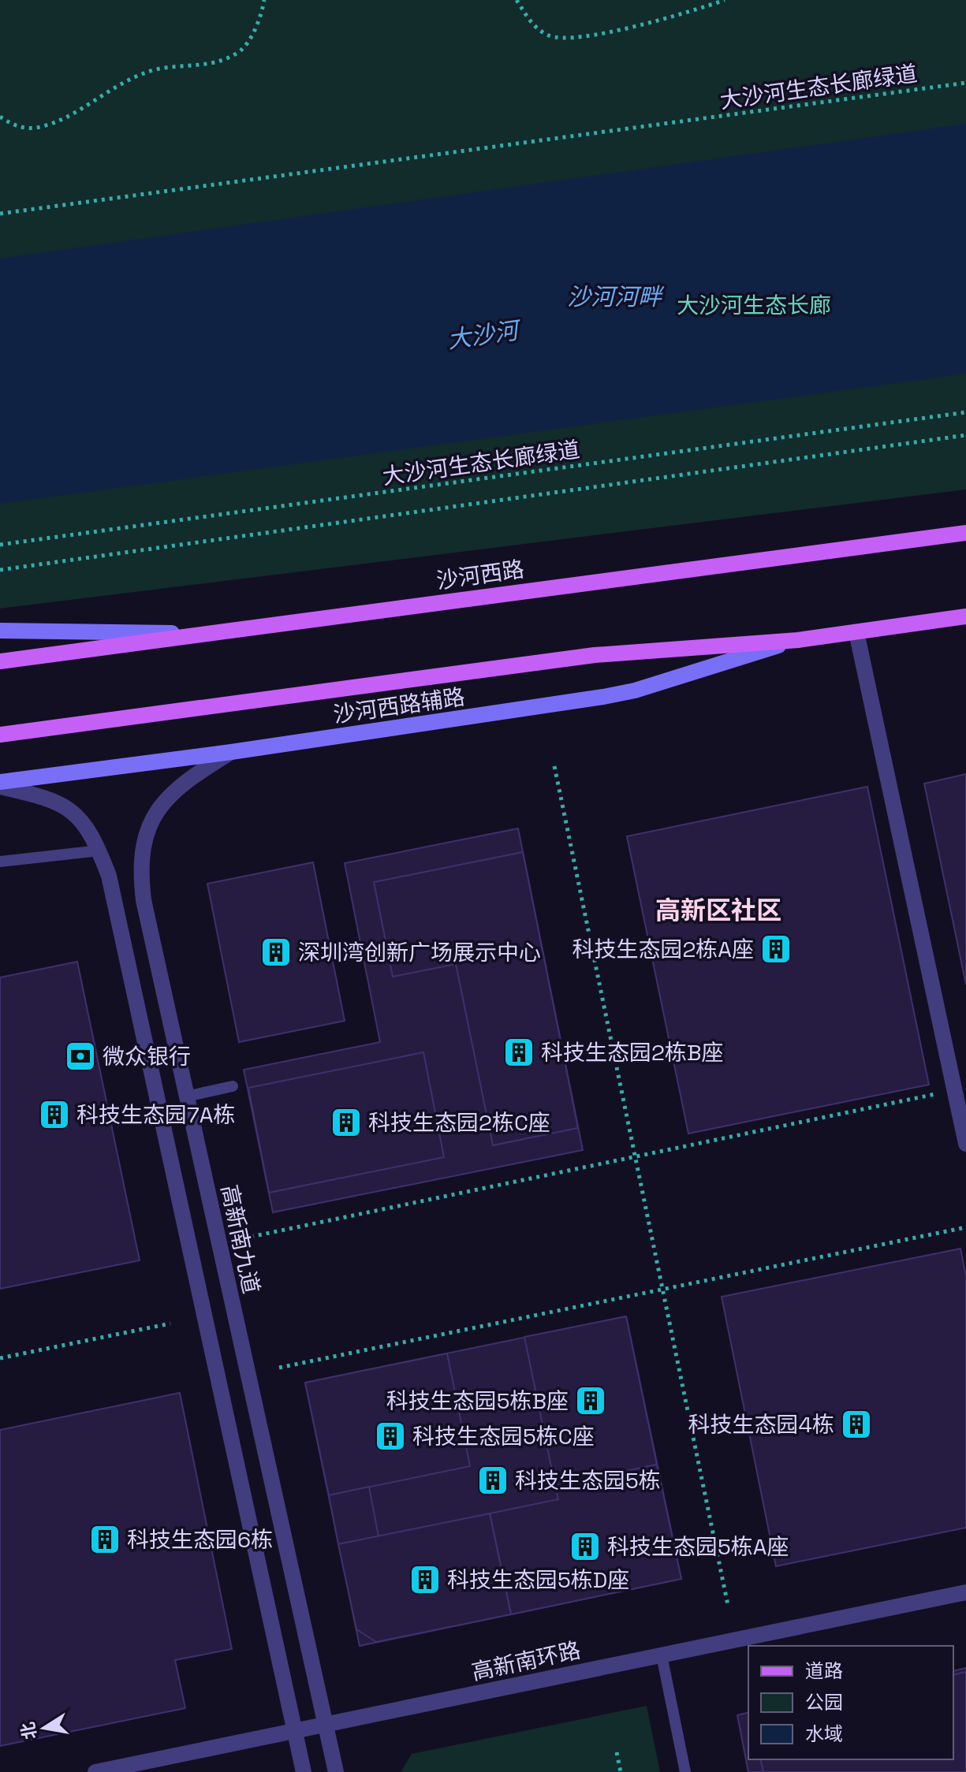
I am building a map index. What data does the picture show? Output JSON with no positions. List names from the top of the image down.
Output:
{
  "streets": {
    "main road": ["沙河西路", "沙河西路辅路"],
    "street": ["高新南九道", "高新南环路"],
    "path": ["大沙河生态长廊绿道"]
  },
  "crossings": [
    ["沙河西路辅路", "高新南九道"],
    ["高新南九道", "高新南环路"]
  ],
  "districts": ["高新区社区"],
  "water": ["沙河河畔", "大沙河"],
  "parks": ["大沙河生态长廊"],
  "places": {
    "building": [
      "科技生态园2栋A座",
      "深圳湾创新广场展示中心",
      "科技生态园2栋B座",
      "科技生态园7A栋",
      "科技生态园2栋C座",
      "科技生态园5栋B座",
      "科技生态园4栋",
      "科技生态园5栋C座",
      "科技生态园5栋",
      "科技生态园6栋",
      "科技生态园5栋A座",
      "科技生态园5栋D座"
    ],
    "bank": ["微众银行"]
  },
  "legend": ["道路", "公园", "水域"],
  "north": "left"
}
